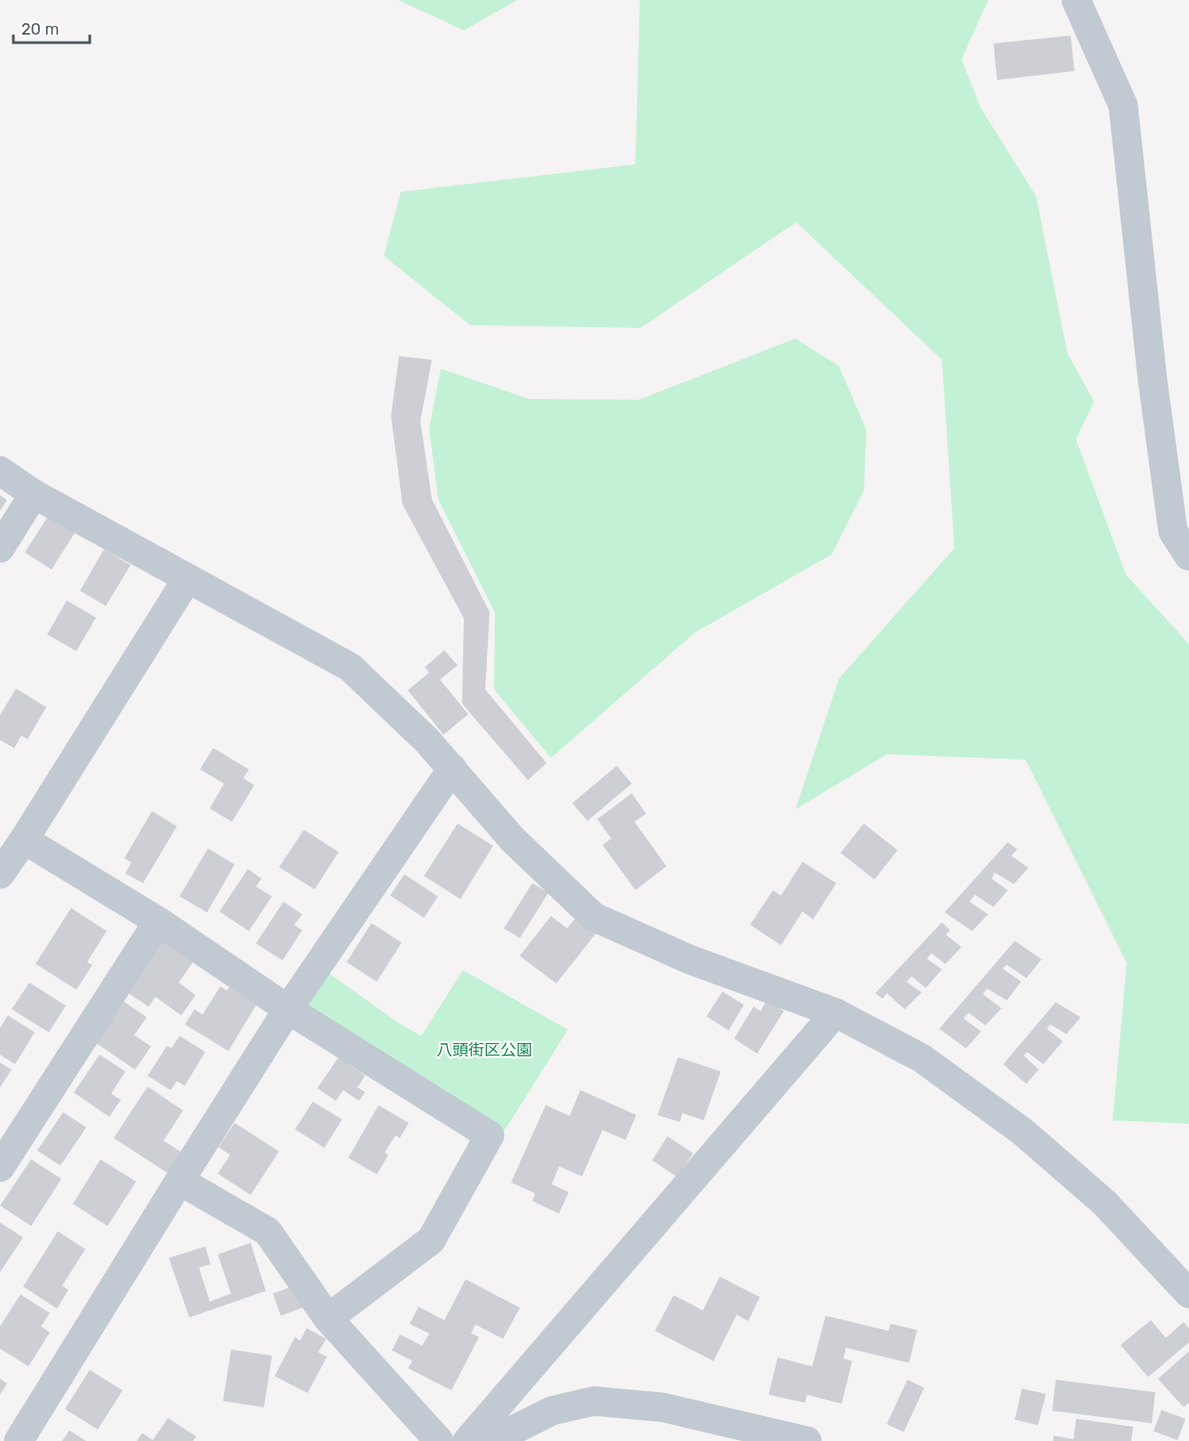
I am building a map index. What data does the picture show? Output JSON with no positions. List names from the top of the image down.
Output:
{
  "parks": ["八頭街区公園"],
  "scale_bar": "20 m"
}
